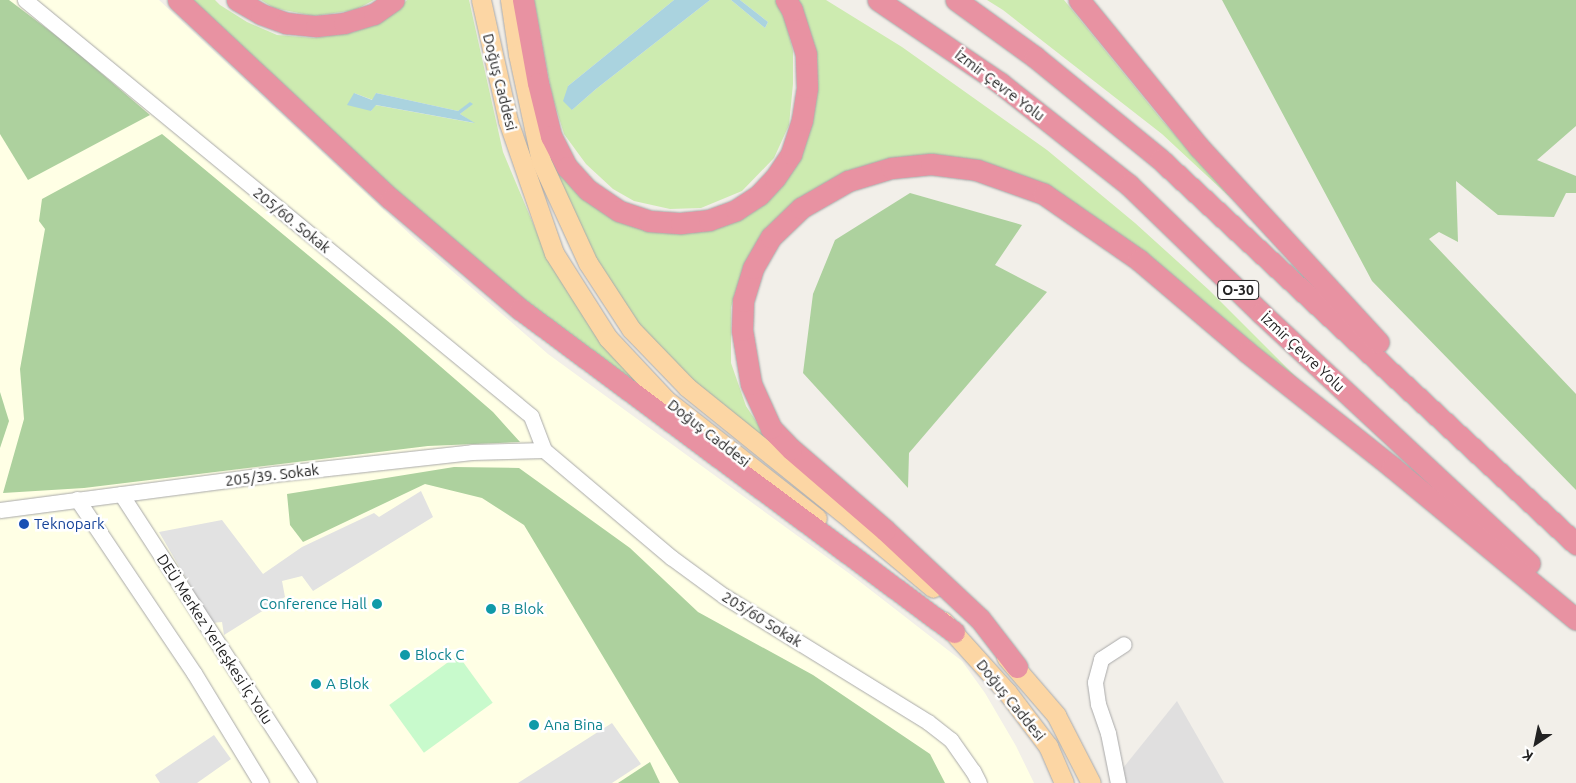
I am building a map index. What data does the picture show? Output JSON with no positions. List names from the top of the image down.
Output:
{
  "streets": {
    "highway": ["İzmir Çevre Yolu", "O-30"],
    "main road": ["Doğuş Caddesi"],
    "street": [
      "205/60. Sokak",
      "205/39. Sokak",
      "205/60 Sokak",
      "DEÜ Merkez Yerleşkesi İç Yolu"
    ]
  },
  "crossings": [
    ["205/60. Sokak", "205/39. Sokak"],
    ["205/60. Sokak", "205/60 Sokak"],
    ["205/39. Sokak", "205/60 Sokak"],
    ["205/39. Sokak", "DEÜ Merkez Yerleşkesi İç Yolu"]
  ],
  "places": [
    "Teknopark",
    "Conference Hall",
    "B Blok",
    "Block C",
    "A Blok",
    "Ana Bina"
  ],
  "north": "bottom left"
}
